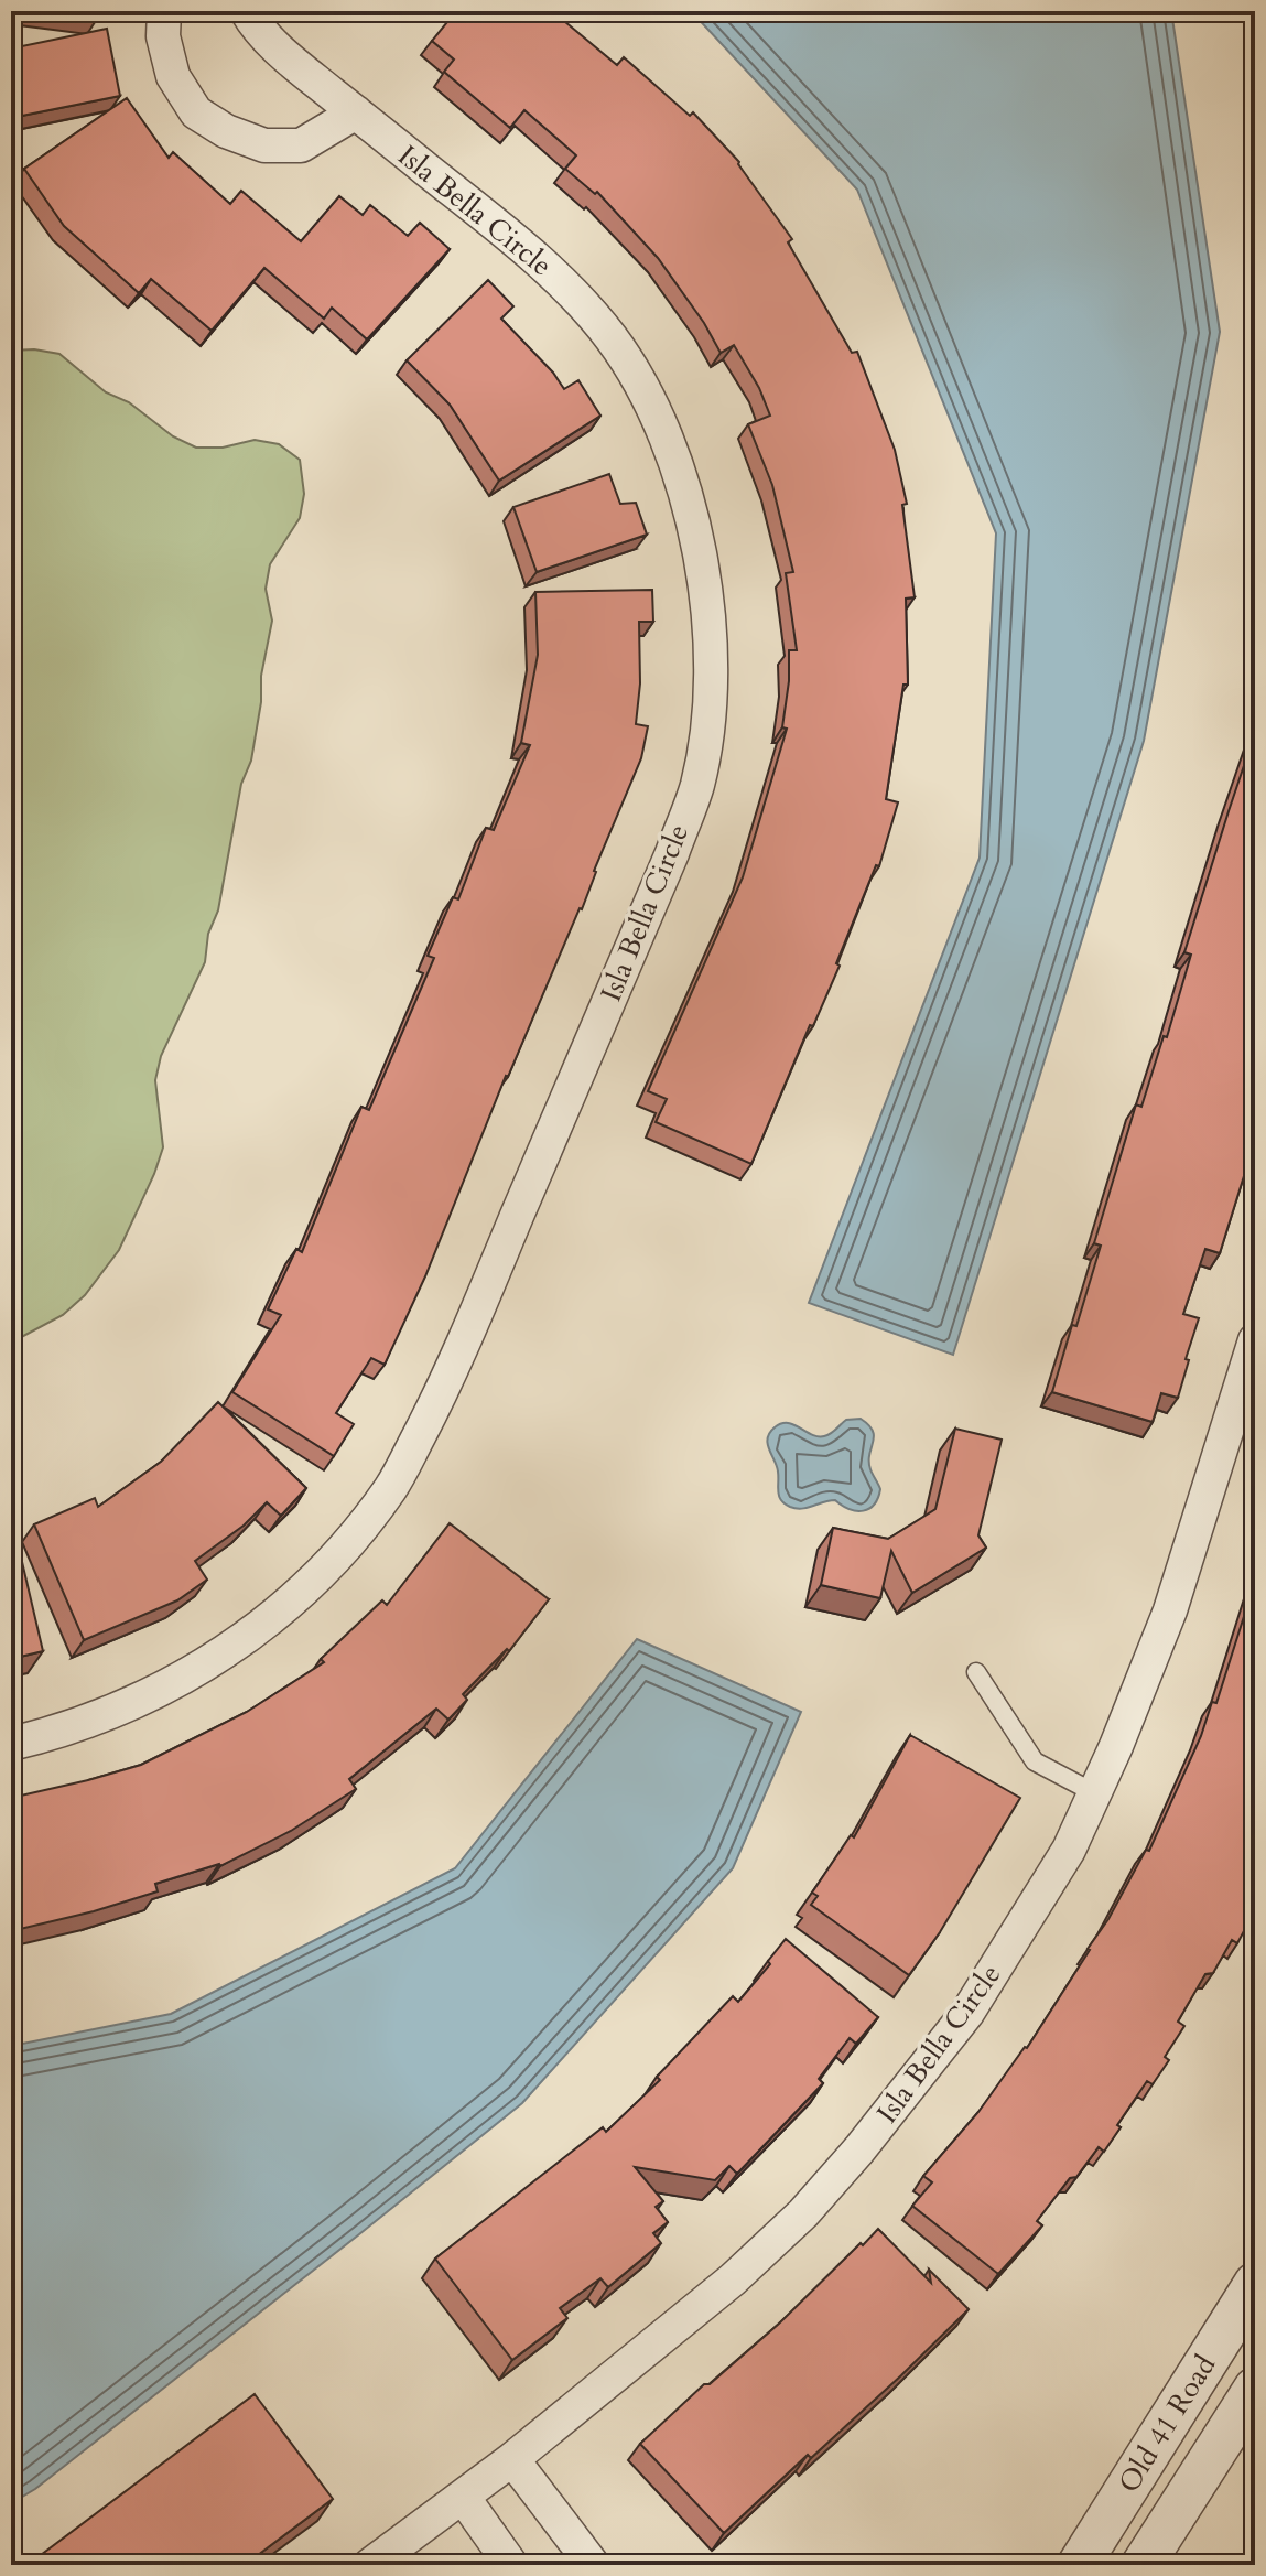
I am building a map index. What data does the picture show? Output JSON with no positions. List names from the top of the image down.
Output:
{
  "streets": {
    "street": ["Isla Bella Circle", "Old 41 Road"]
  }
}
